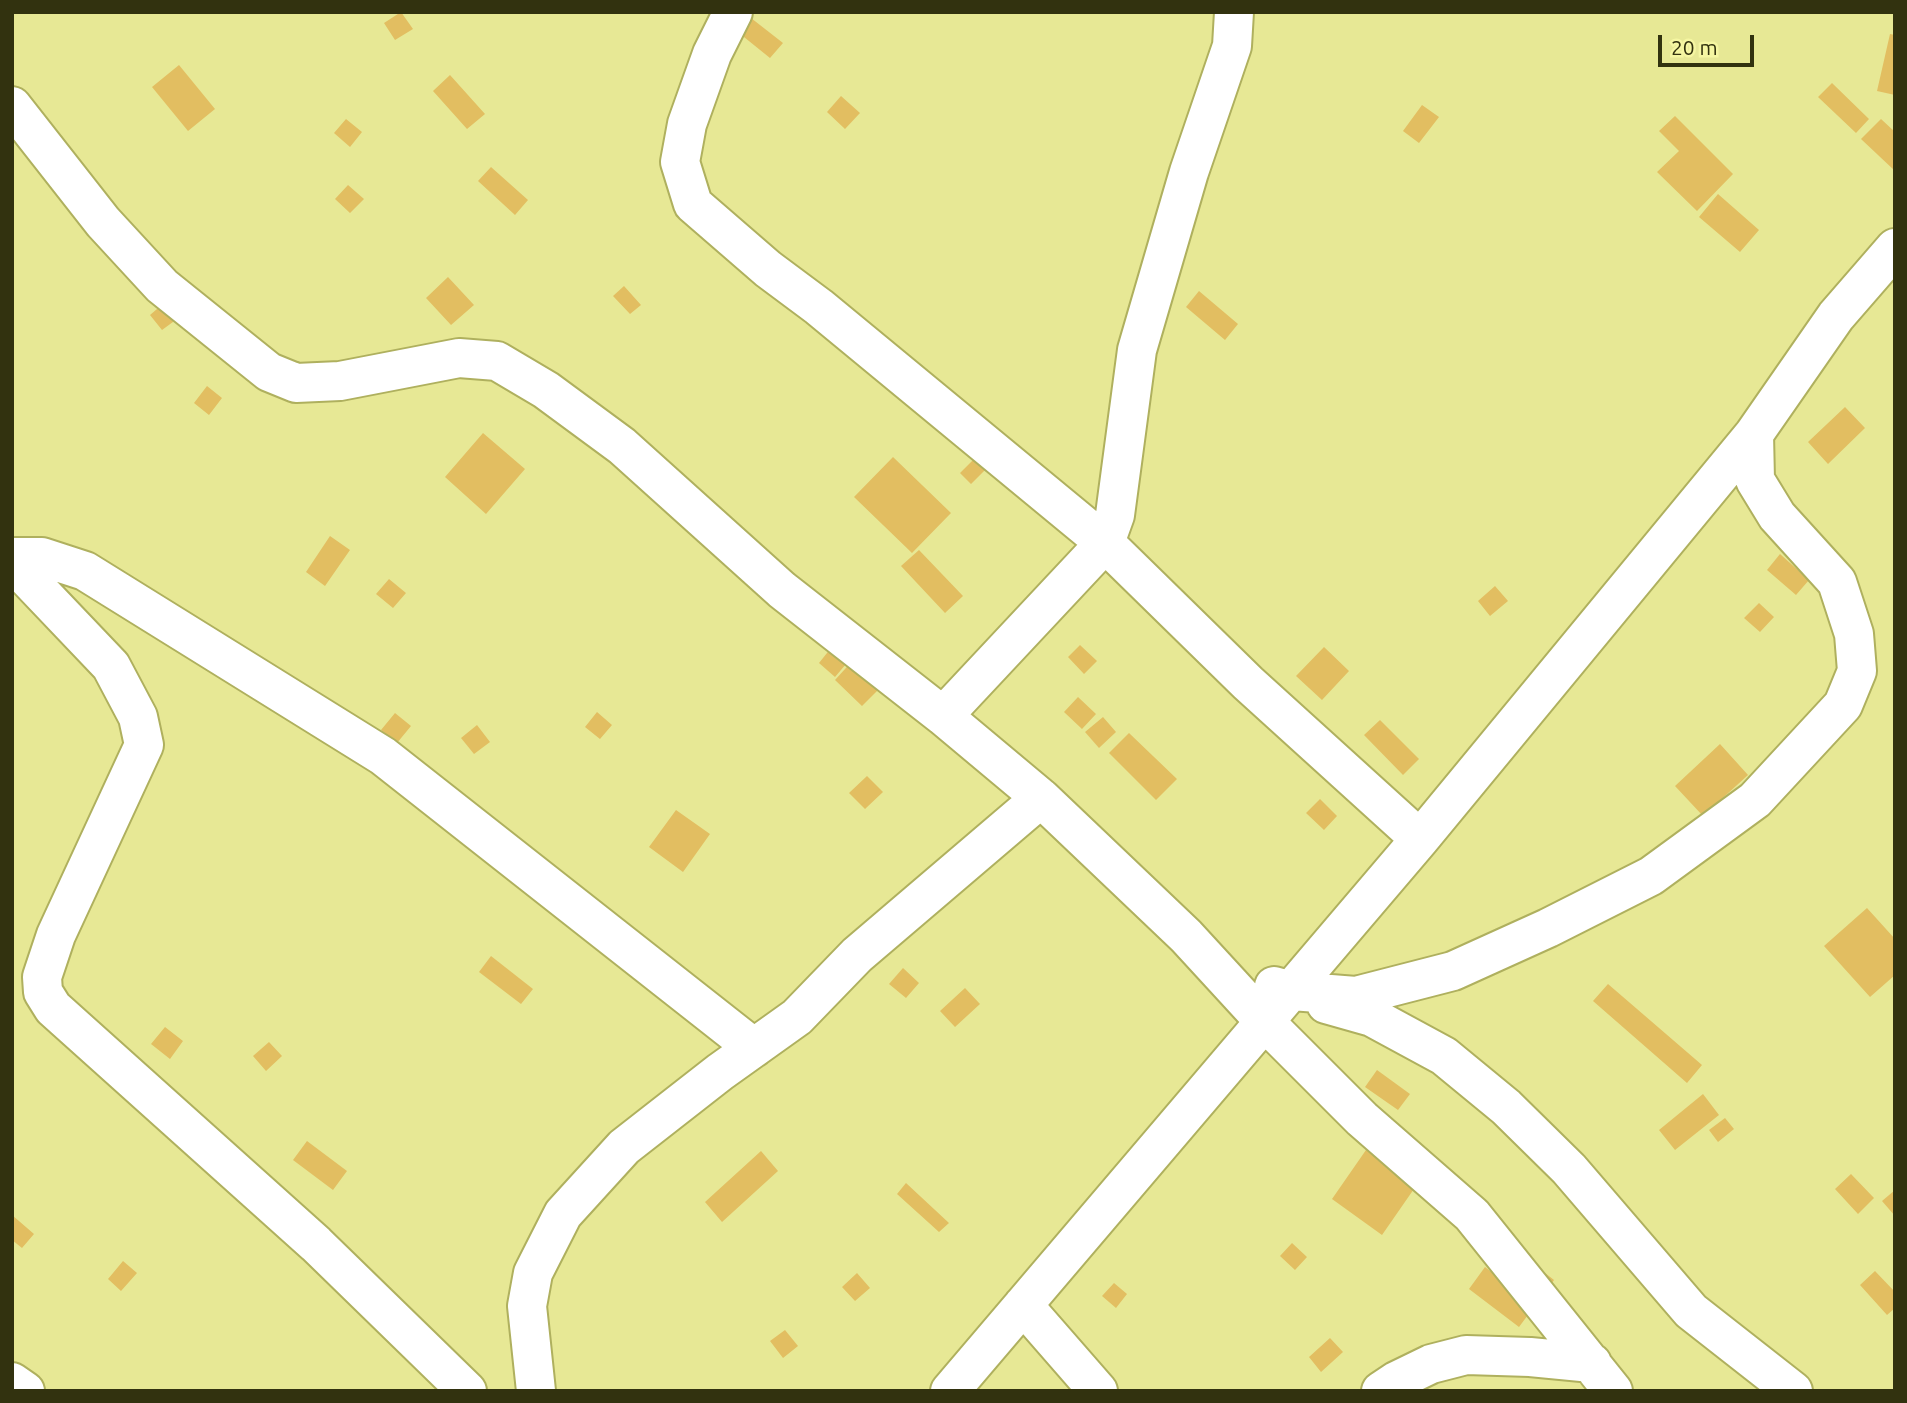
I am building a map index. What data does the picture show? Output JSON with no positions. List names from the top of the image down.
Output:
{
  "scale_bar": "20 m"
}
